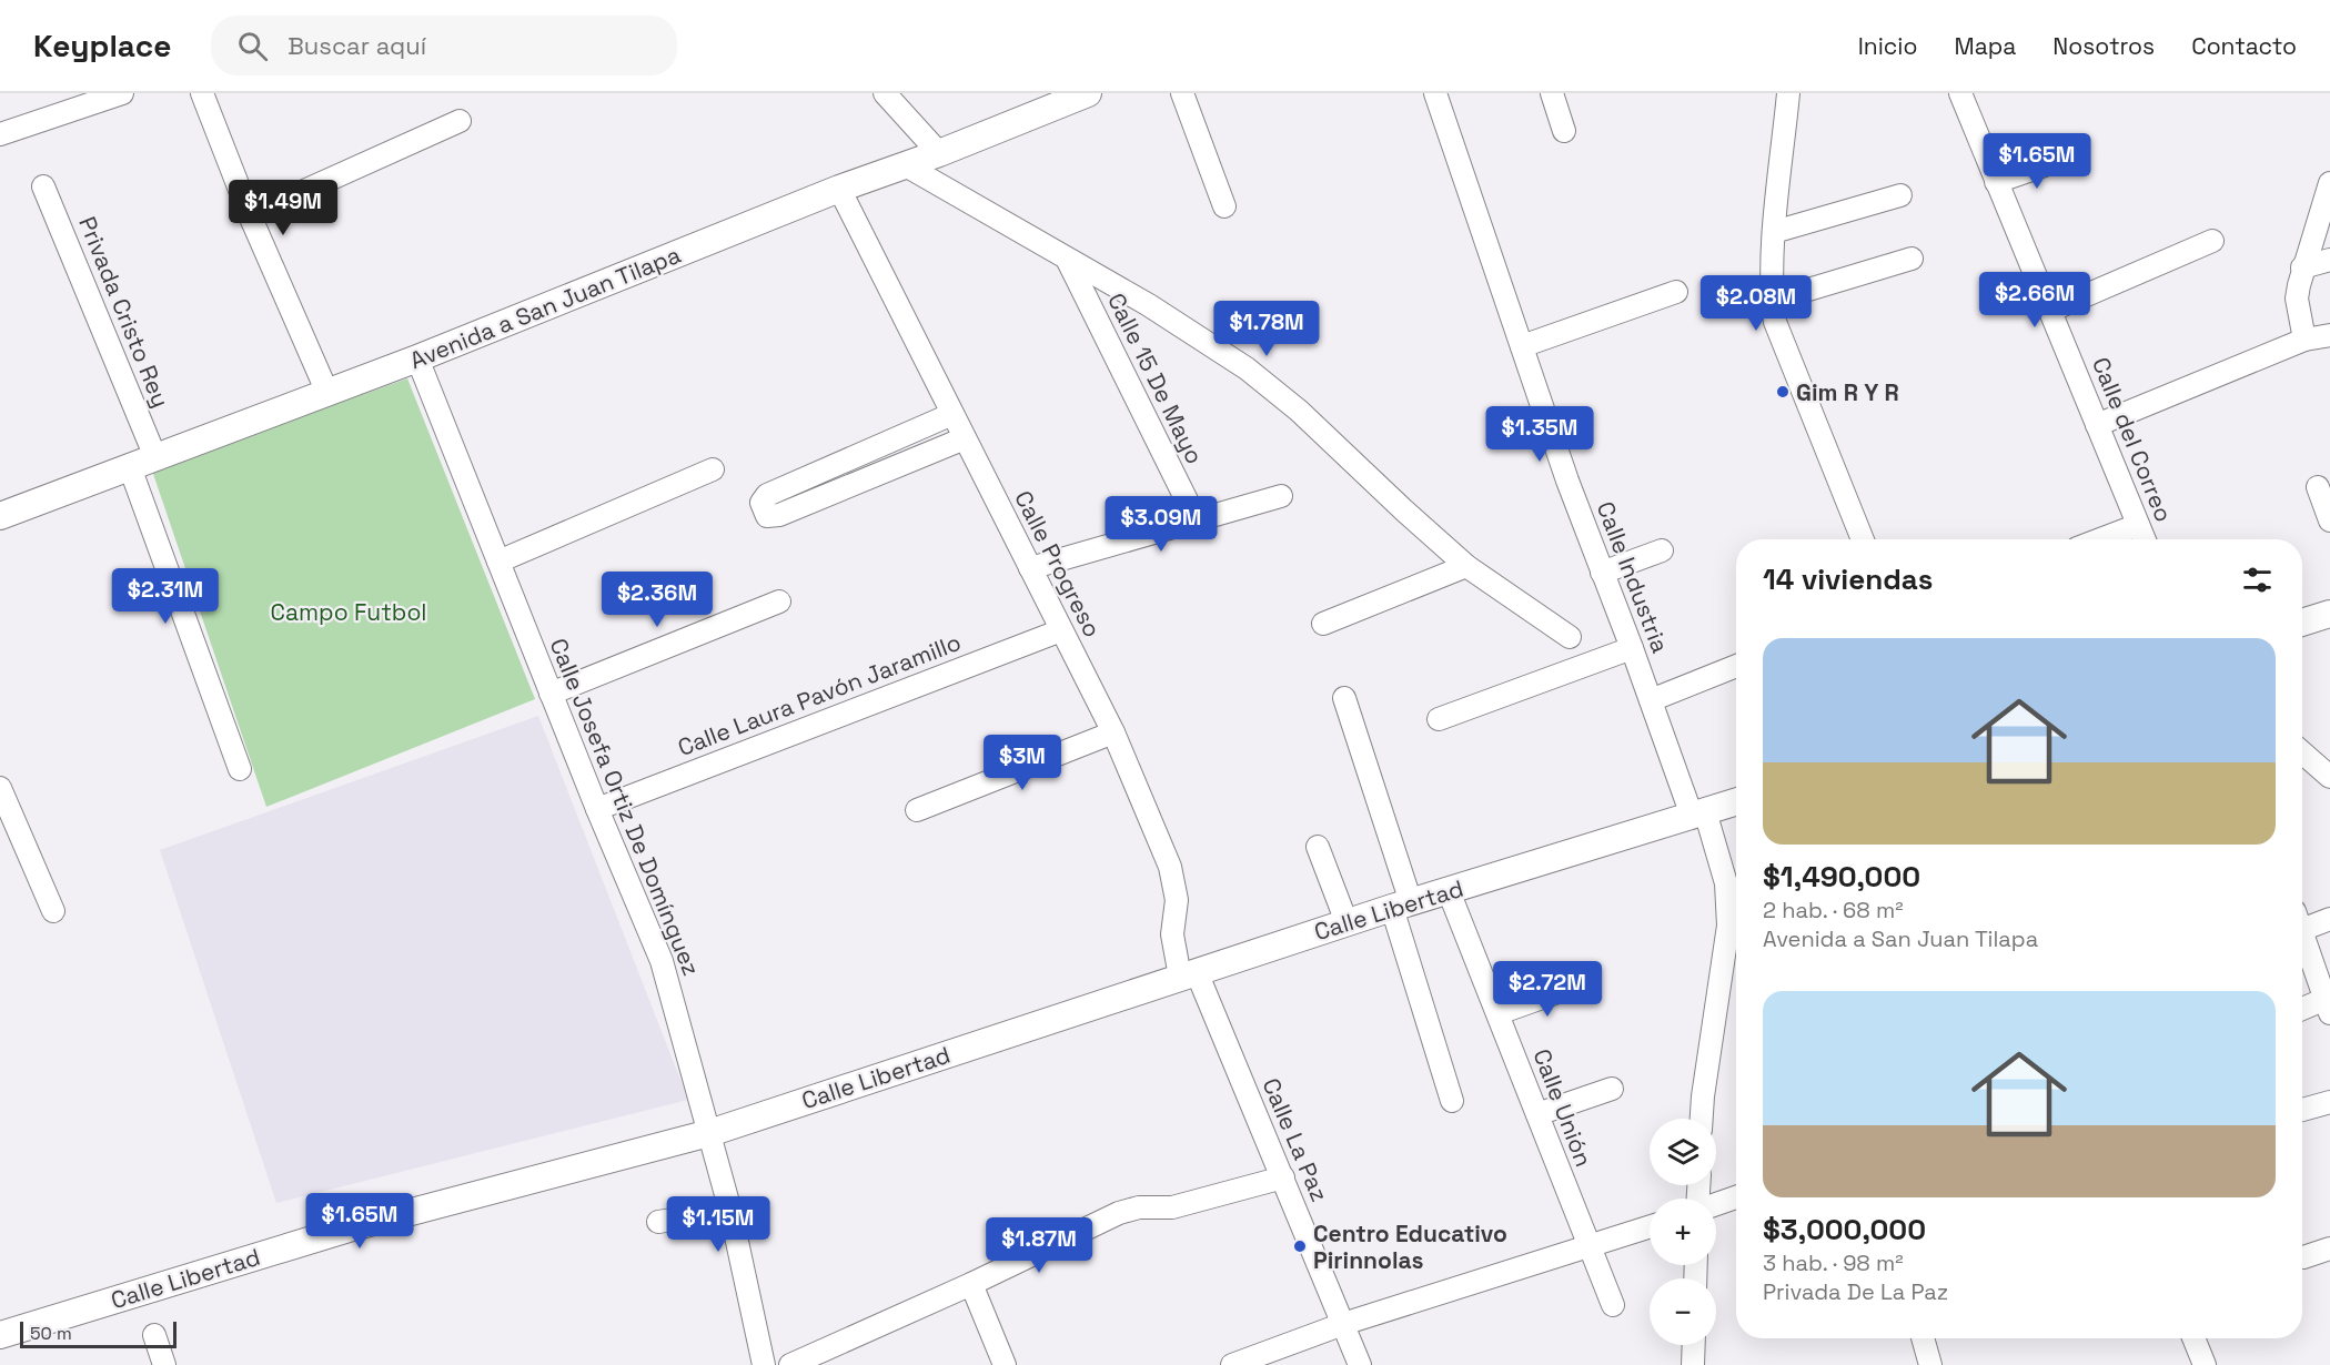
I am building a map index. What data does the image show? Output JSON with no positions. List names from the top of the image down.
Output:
{
  "streets": {
    "main road": ["Avenida a San Juan Tilapa", "Calle Libertad"],
    "street": [
      "Privada Cristo Rey",
      "Calle 15 De Mayo",
      "Calle del Correo",
      "Calle Progreso",
      "Calle Industria",
      "Calle Laura Pavón Jaramillo",
      "Calle Josefa Ortiz De Domínguez",
      "Calle Unión",
      "Calle La Paz"
    ]
  },
  "crossings": [
    ["Avenida a San Juan Tilapa", "Privada Cristo Rey"],
    ["Avenida a San Juan Tilapa", "Calle Progreso"],
    ["Avenida a San Juan Tilapa", "Calle Josefa Ortiz De Domínguez"],
    ["Calle Progreso", "Calle Laura Pavón Jaramillo"],
    ["Calle Progreso", "Calle Libertad"],
    ["Calle Progreso", "Calle La Paz"],
    ["Calle Industria", "Calle Libertad"],
    ["Calle Laura Pavón Jaramillo", "Calle Josefa Ortiz De Domínguez"],
    ["Calle Josefa Ortiz De Domínguez", "Calle Libertad"],
    ["Calle Libertad", "Calle Unión"],
    ["Calle Libertad", "Calle La Paz"]
  ],
  "parks": ["Campo Futbol"],
  "places": ["Gim R Y R", "Centro Educativo Pirinnolas"],
  "scale_bar": "50 m",
  "page": {
    "header": "Keyplace",
    "search": "Buscar aquí",
    "nav": [
      "Inicio",
      "Mapa",
      "Nosotros",
      "Contacto"
    ],
    "price": [
      "$1.65M",
      "$1.49M",
      "$2.66M",
      "$2.08M",
      "$1.78M",
      "$1.35M",
      "$3.09M",
      "$2.31M",
      "$2.36M",
      "$3M",
      "$2.72M",
      "$1.65M",
      "$1.15M",
      "$1.87M"
    ],
    "heading": "14 viviendas",
    "list": [
      {
        "name": "$1,490,000",
        "note": "2 hab. · 68 m² · Avenida a San Juan Tilapa"
      },
      {
        "name": "$3,000,000",
        "note": "3 hab. · 98 m² · Privada De La Paz"
      }
    ],
    "map_buttons": ["+", "−"],
    "scale": "50 m"
  }
}
